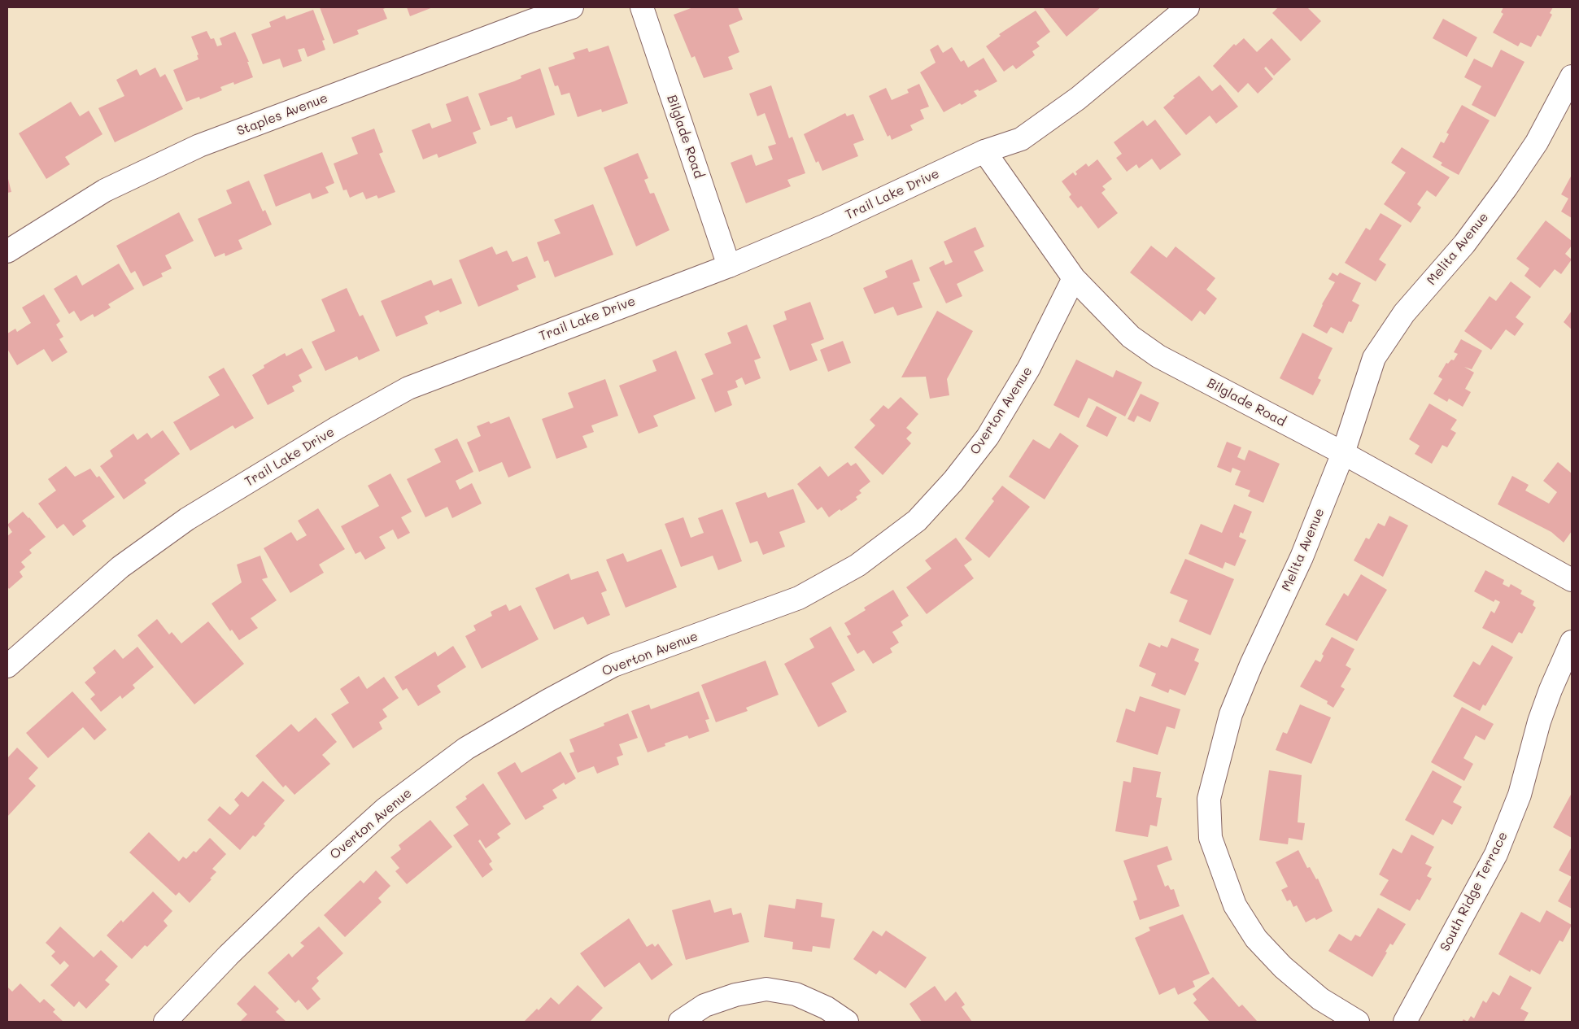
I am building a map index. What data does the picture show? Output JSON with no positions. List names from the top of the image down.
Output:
{
  "streets": {
    "street": [
      "Staples Avenue",
      "Bilglade Road",
      "Trail Lake Drive",
      "Melita Avenue",
      "Overton Avenue",
      "South Ridge Terrace"
    ]
  },
  "crossings": [
    ["Bilglade Road", "Trail Lake Drive"],
    ["Bilglade Road", "Melita Avenue"],
    ["Bilglade Road", "Overton Avenue"]
  ]
}
